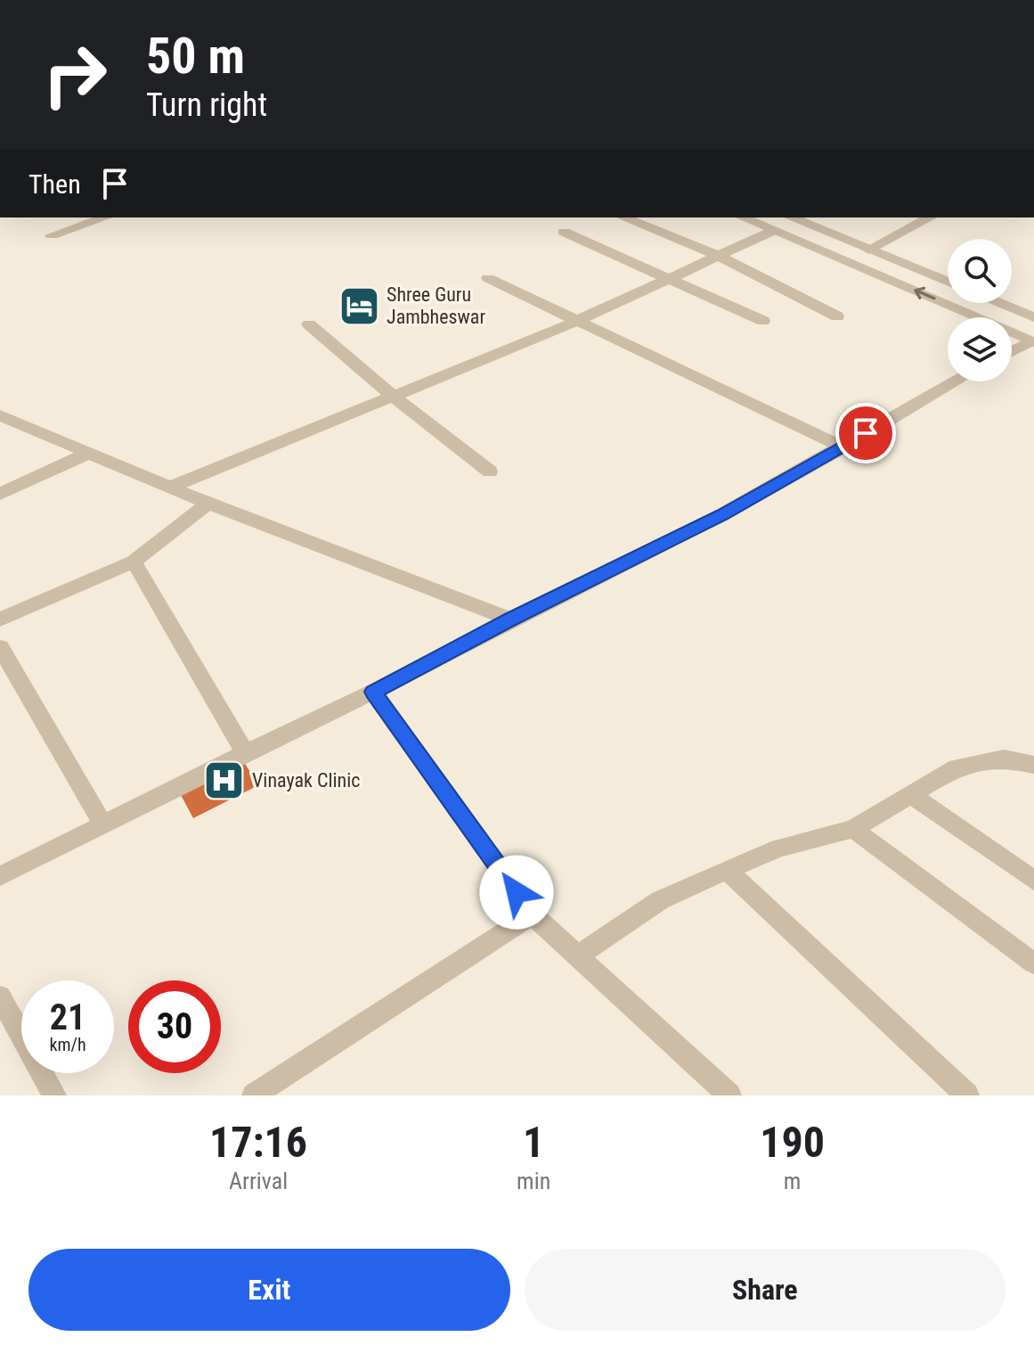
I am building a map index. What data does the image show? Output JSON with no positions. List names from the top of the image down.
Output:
{
  "places": {
    "hotel": ["Shree Guru Jambheswar"],
    "hospital": ["Vinayak Clinic"]
  },
  "page": {
    "turn": ["50 m", "Turn right"],
    "then": "Then",
    "speed": "21 km/h",
    "limit": "30",
    "eta": [
      "17:16",
      "Arrival",
      "1",
      "min",
      "190",
      "m"
    ],
    "buttons": ["Exit", "Share"]
  }
}
